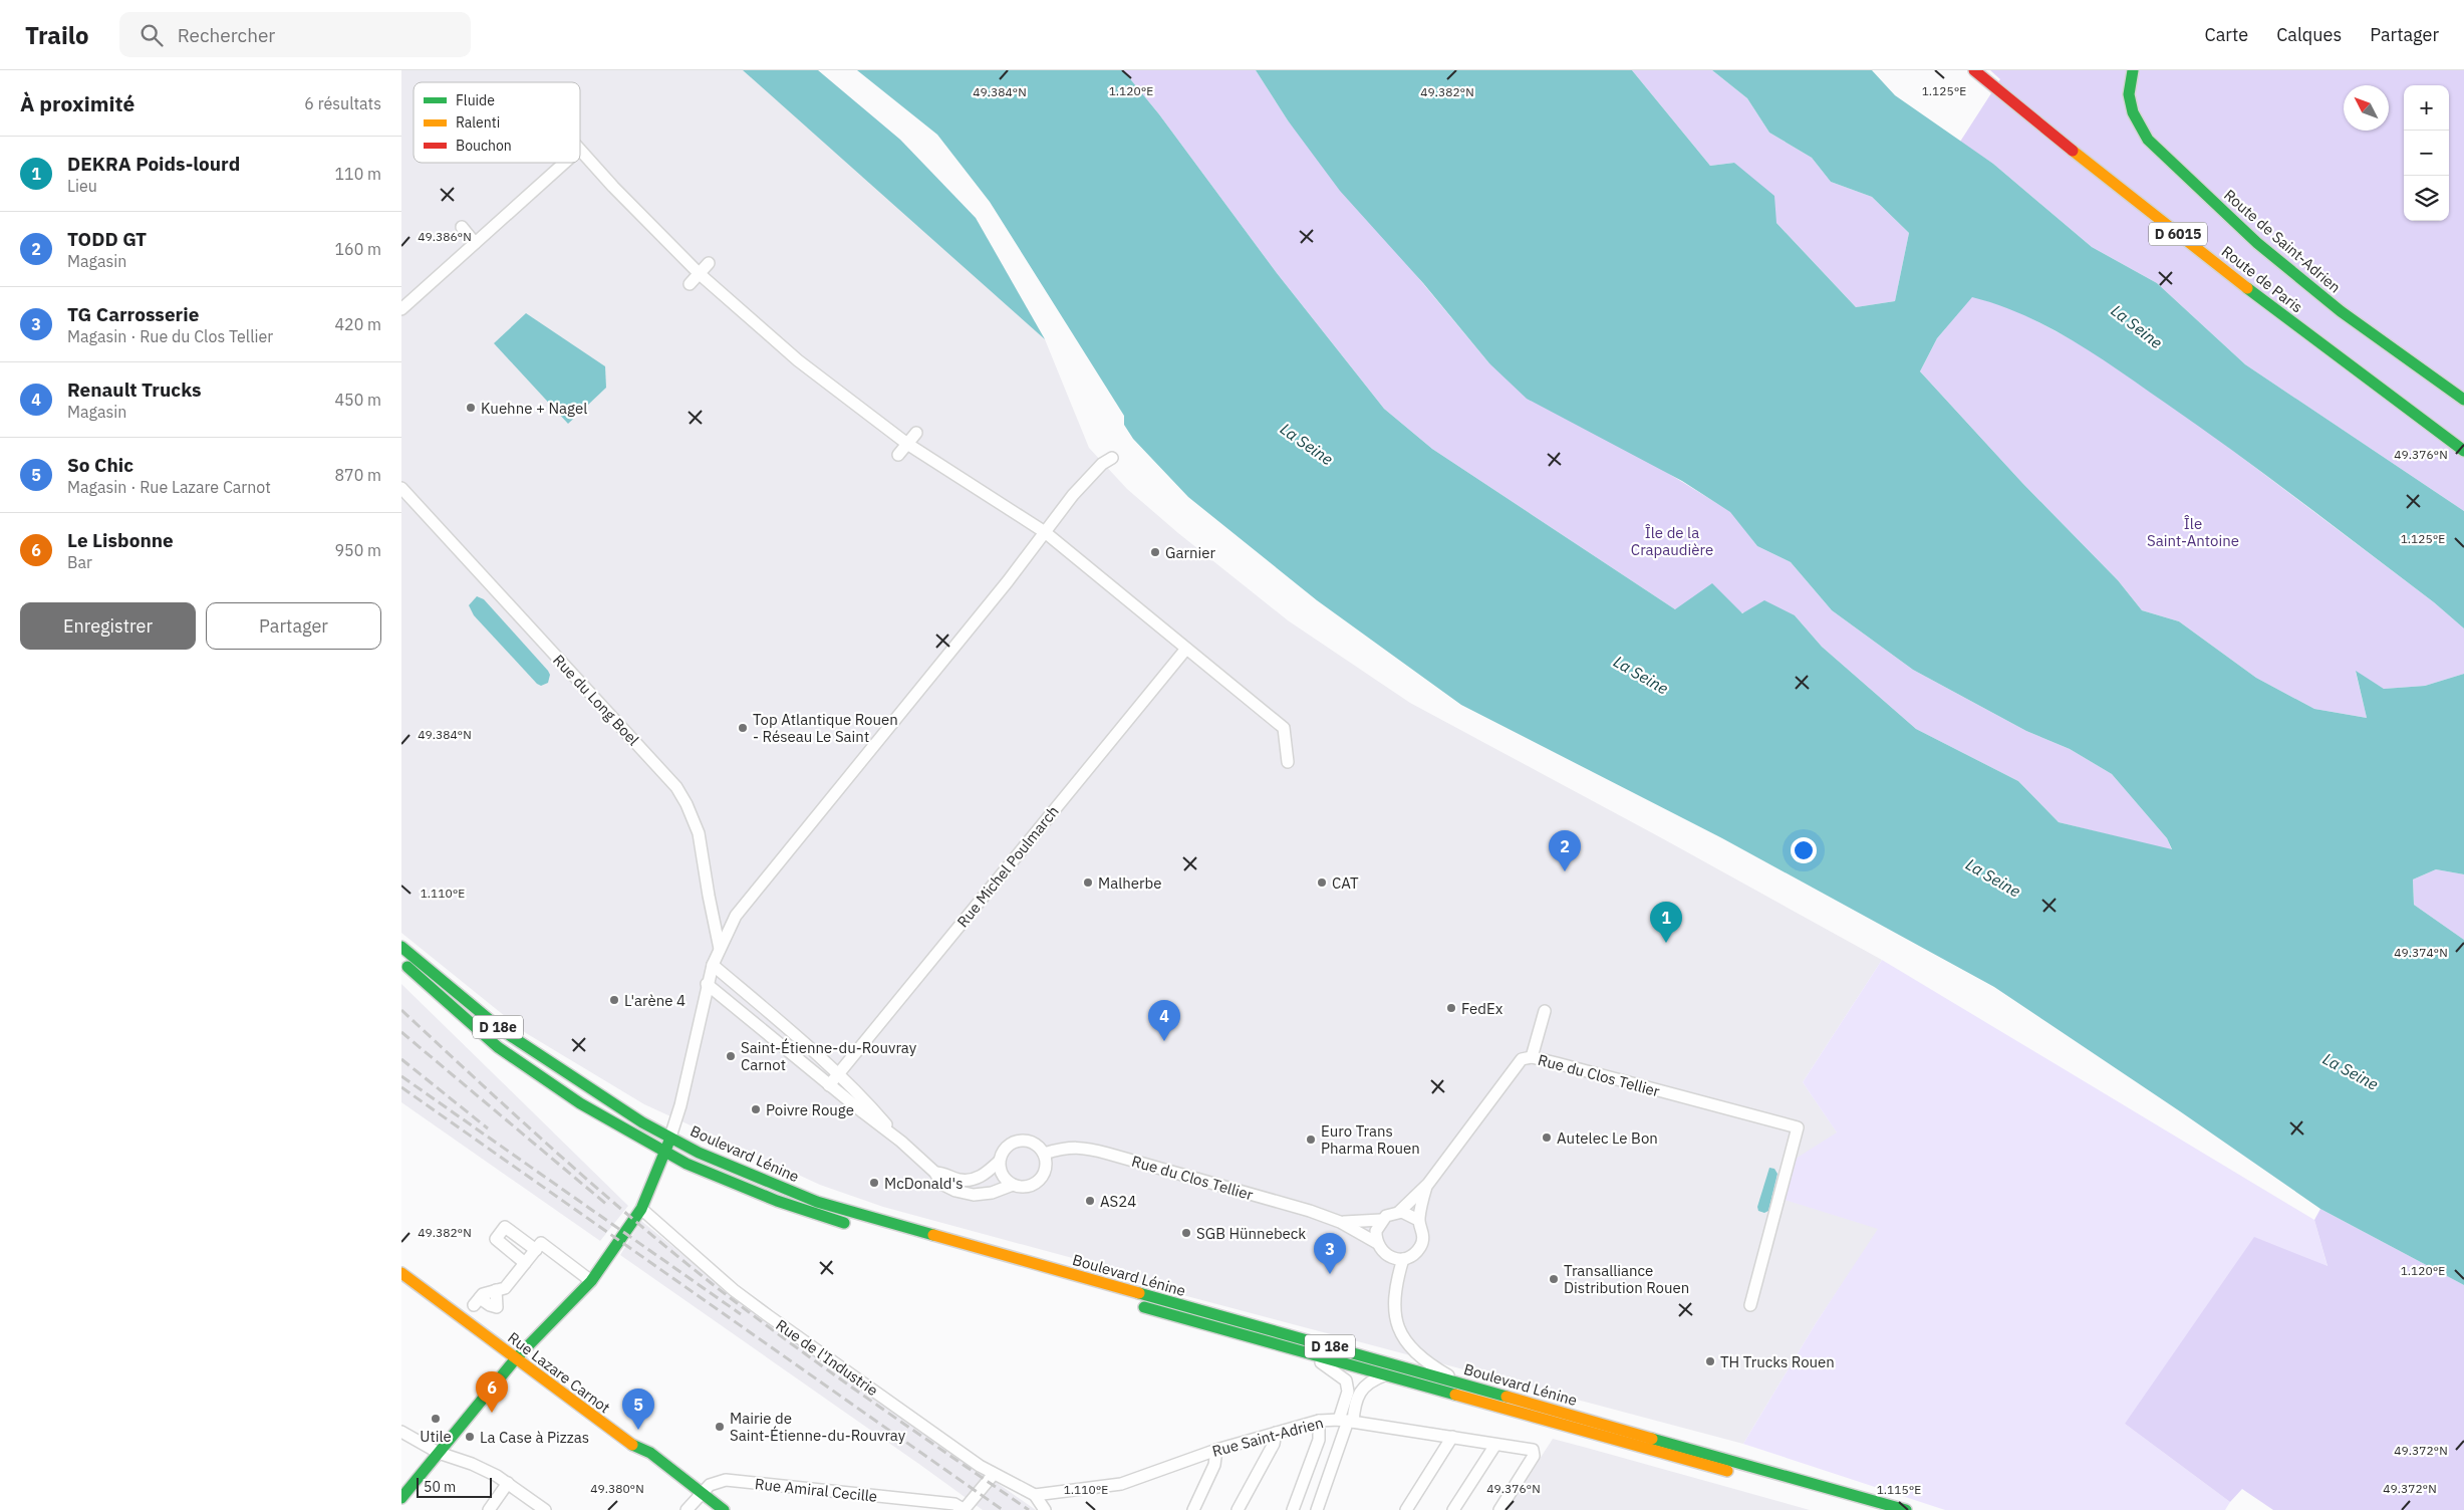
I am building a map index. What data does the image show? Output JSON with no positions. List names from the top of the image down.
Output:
{
  "streets": {
    "main road": [
      "D 6015",
      "Route de Saint-Adrien",
      "Route de Paris",
      "D 18e",
      "Boulevard Lénine",
      "Rue Lazare Carnot"
    ],
    "street": [
      "Rue du Long Boel",
      "Rue Michel Poulmarch",
      "Rue du Clos Tellier",
      "Rue de l'Industrie",
      "Rue Saint-Adrien",
      "Rue Amiral Cecille"
    ]
  },
  "crossings": [
    ["D 18e", "Boulevard Lénine"],
    ["Rue de l'Industrie", "Rue Saint-Adrien"],
    ["Rue Lazare Carnot", "Rue Amiral Cecille"]
  ],
  "water": ["La Seine"],
  "parks": ["Île Saint-Antoine", "Île de la Crapaudière"],
  "places": [
    "Kuehne + Nagel",
    "Garnier",
    "Top Atlantique Rouen - Réseau Le Saint",
    "Malherbe",
    "CAT",
    "L'arène 4",
    "FedEx",
    "Saint-Étienne-du-Rouvray Carnot",
    "Poivre Rouge",
    "Autelec Le Bon",
    "Euro Trans Pharma Rouen",
    "McDonald's",
    "AS24",
    "SGB Hünnebeck",
    "Transalliance Distribution Rouen",
    "TH Trucks Rouen",
    "Utile",
    "Mairie de Saint-Étienne-du-Rouvray",
    "La Case à Pizzas"
  ],
  "legend": ["Fluide", "Ralenti", "Bouchon"],
  "scale_bar": "50 m",
  "north": "top left",
  "page": {
    "header": "Trailo",
    "search": "Rechercher",
    "nav": ["Carte", "Calques", "Partager"],
    "heading": ["À proximité", "6 résultats"],
    "map_buttons": ["+", "−"],
    "list": [
      {
        "mark": "1",
        "name": "DEKRA Poids-lourd",
        "note": "Lieu",
        "value": "110 m"
      },
      {
        "mark": "2",
        "name": "TODD GT",
        "note": "Magasin",
        "value": "160 m"
      },
      {
        "mark": "3",
        "name": "TG Carrosserie",
        "note": "Magasin · Rue du Clos Tellier",
        "value": "420 m"
      },
      {
        "mark": "4",
        "name": "Renault Trucks",
        "note": "Magasin",
        "value": "450 m"
      },
      {
        "mark": "5",
        "name": "So Chic",
        "note": "Magasin · Rue Lazare Carnot",
        "value": "870 m"
      },
      {
        "mark": "6",
        "name": "Le Lisbonne",
        "note": "Bar",
        "value": "950 m"
      }
    ],
    "buttons": ["Enregistrer", "Partager"],
    "pins": [
      "2",
      "1",
      "4",
      "3",
      "6",
      "5"
    ],
    "scale": "50 m"
  },
  "coordinates": [
    "1.120°E",
    "1.125°E",
    "49.384°N",
    "49.382°N",
    "49.386°N",
    "49.376°N",
    "1.110°E",
    "49.374°N",
    "49.372°N",
    "49.380°N",
    "1.115°E"
  ]
}
